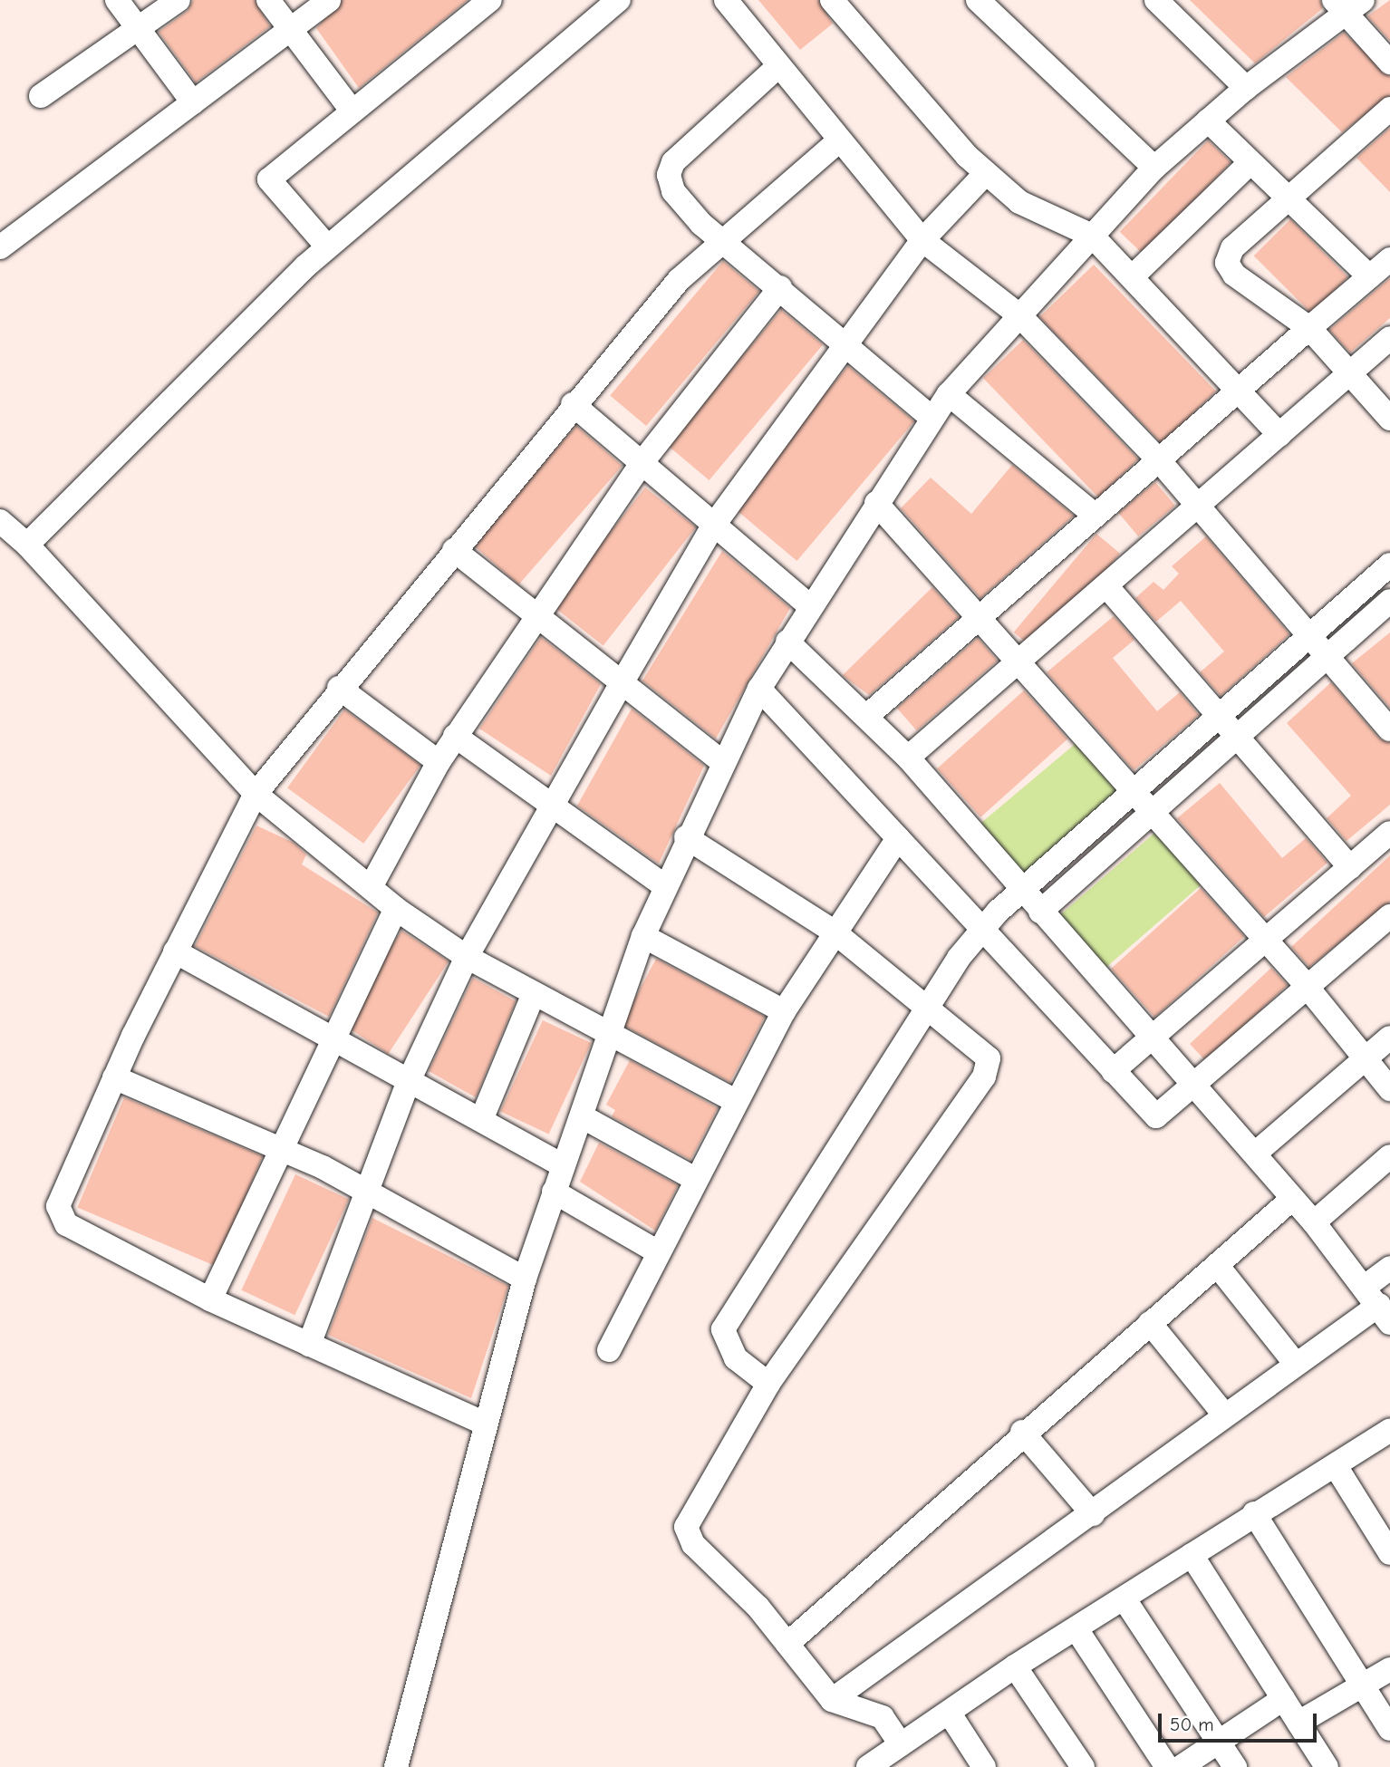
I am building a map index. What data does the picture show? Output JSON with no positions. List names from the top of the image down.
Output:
{
  "scale_bar": "50 m"
}
